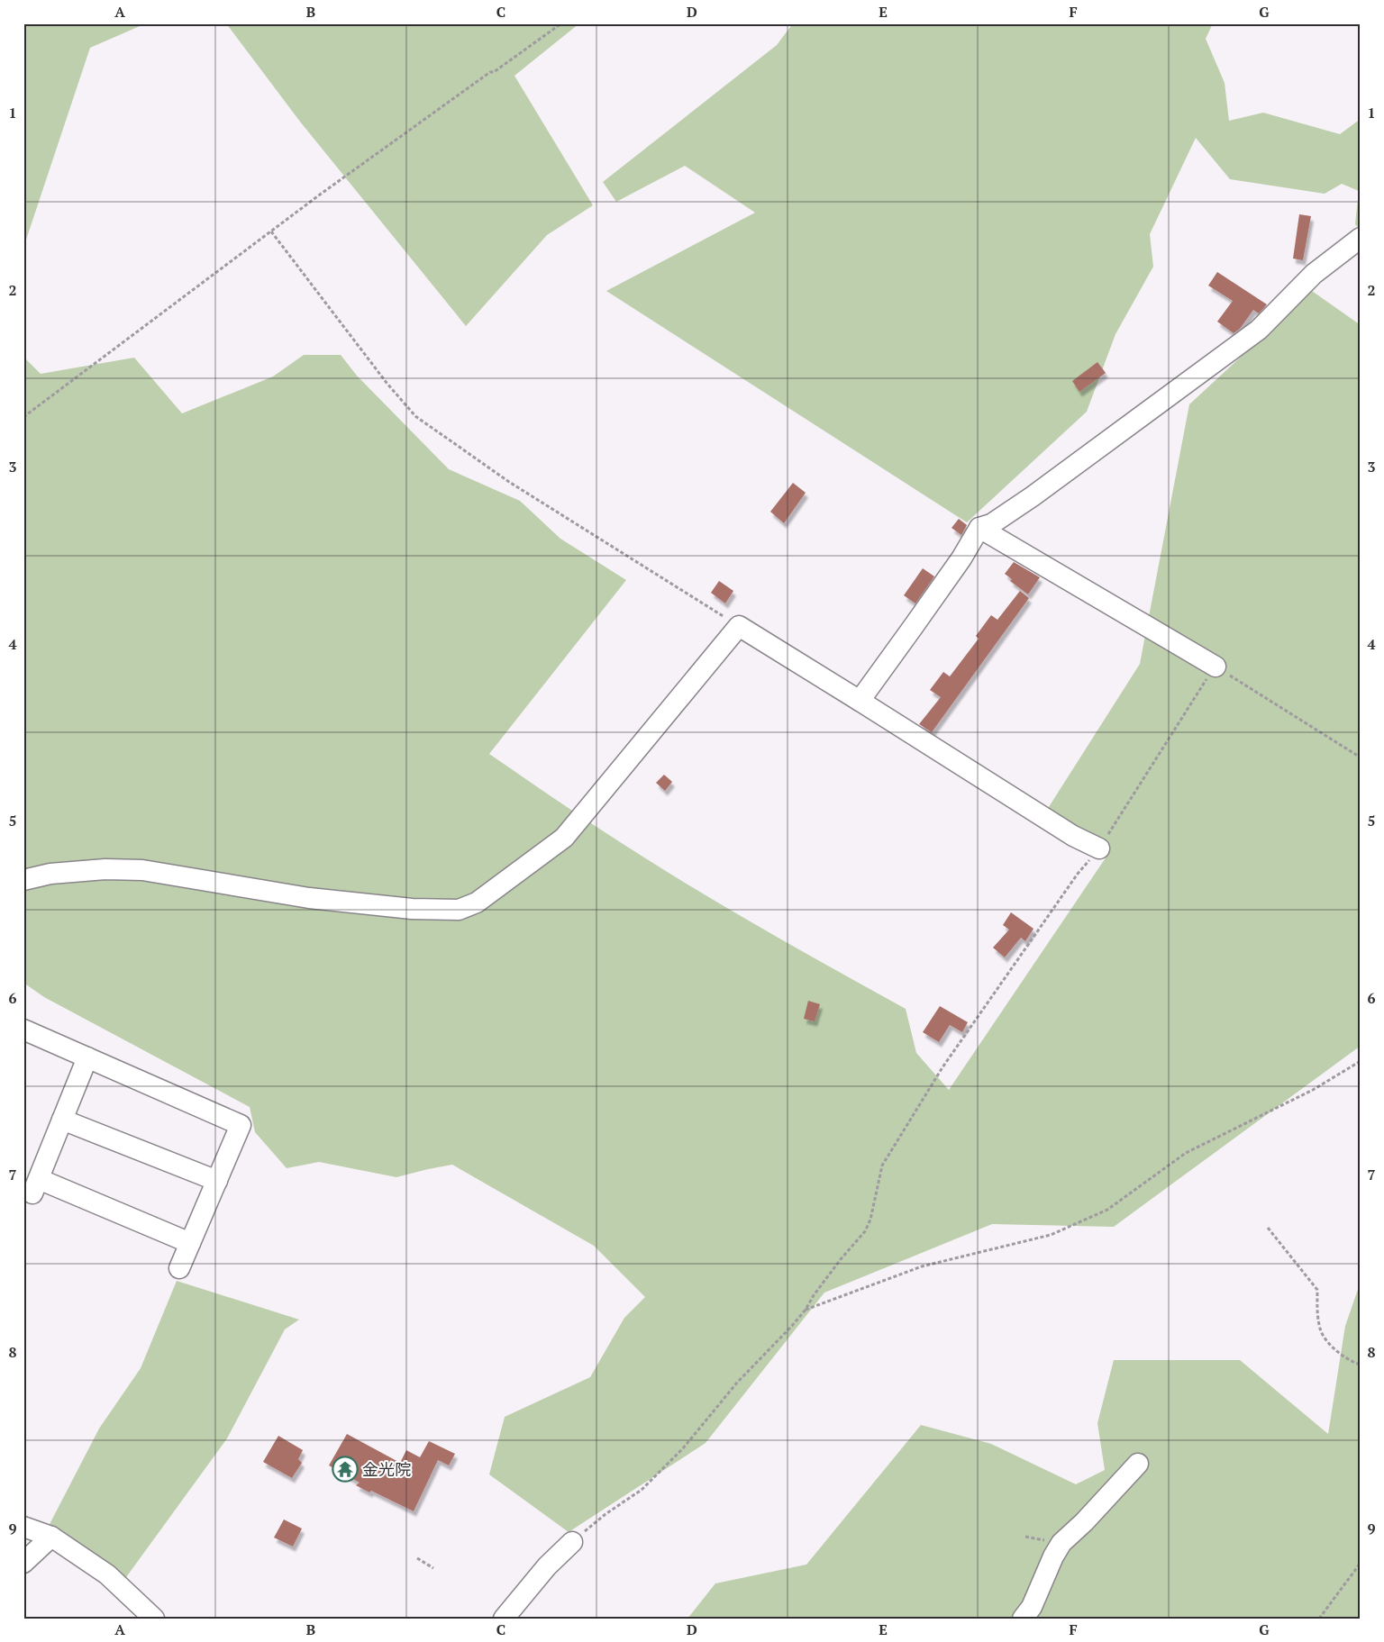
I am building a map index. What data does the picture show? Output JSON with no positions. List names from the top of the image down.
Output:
{
  "places": {
    "temple": ["金光院"]
  },
  "grid": {
    "columns": [
      "A",
      "B",
      "C",
      "D",
      "E",
      "F",
      "G"
    ],
    "rows": [
      "1",
      "2",
      "3",
      "4",
      "5",
      "6",
      "7",
      "8",
      "9"
    ]
  }
}
